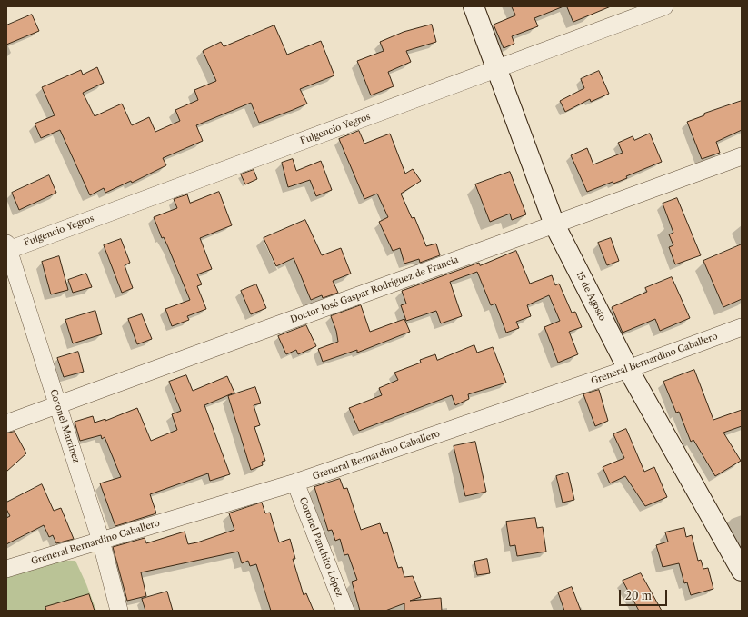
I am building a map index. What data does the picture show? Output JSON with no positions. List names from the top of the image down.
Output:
{
  "streets": {
    "street": [
      "Fulgencio Yegros",
      "Doctor José Gaspar Rodríguez de Francia",
      "15 de Agosto",
      "Greneral Bernardino Caballero",
      "Coronel Martínez",
      "Coronel Panchito López"
    ]
  },
  "crossings": [
    ["Fulgencio Yegros", "15 de Agosto"],
    ["Fulgencio Yegros", "Coronel Martínez"],
    ["Doctor José Gaspar Rodríguez de Francia", "15 de Agosto"],
    ["Doctor José Gaspar Rodríguez de Francia", "Coronel Martínez"],
    ["15 de Agosto", "Greneral Bernardino Caballero"],
    ["Greneral Bernardino Caballero", "Coronel Martínez"],
    ["Greneral Bernardino Caballero", "Coronel Panchito López"]
  ],
  "scale_bar": "20 m"
}
